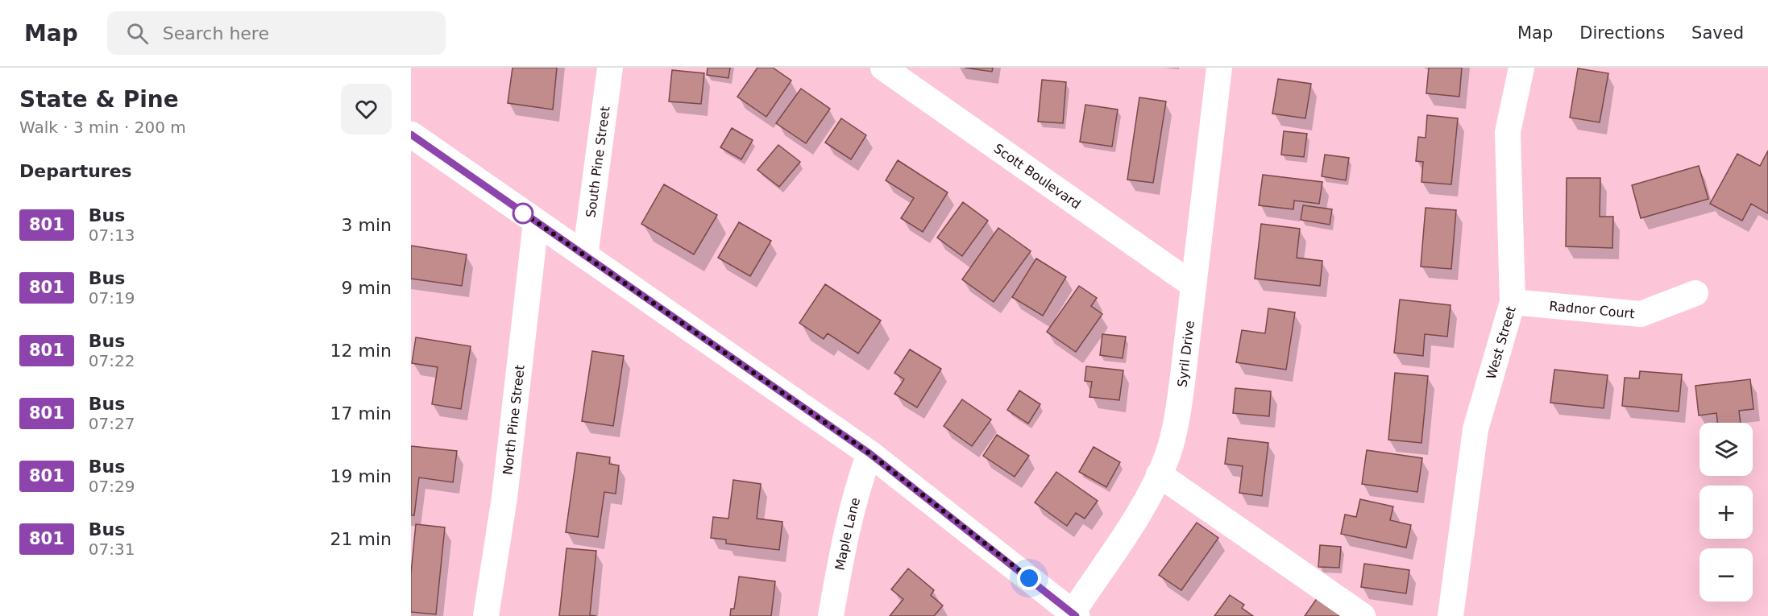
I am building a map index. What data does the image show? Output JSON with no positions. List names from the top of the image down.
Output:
{
  "streets": {
    "street": [
      "South Pine Street",
      "Scott Boulevard",
      "Radnor Court",
      "West Street",
      "Syril Drive",
      "North Pine Street",
      "Maple Lane"
    ]
  },
  "crossings": [
    ["Scott Boulevard", "Syril Drive"],
    ["Radnor Court", "West Street"]
  ],
  "lines": ["bus line 801"],
  "page": {
    "header": "Map",
    "search": "Search here",
    "nav": ["Map", "Directions", "Saved"],
    "heading": [
      ["State & Pine", "Walk · 3 min · 200 m"],
      "Departures"
    ],
    "list": [
      {
        "mark": "801",
        "name": "Bus",
        "note": "07:13",
        "value": "3 min"
      },
      {
        "mark": "801",
        "name": "Bus",
        "note": "07:19",
        "value": "9 min"
      },
      {
        "mark": "801",
        "name": "Bus",
        "note": "07:22",
        "value": "12 min"
      },
      {
        "mark": "801",
        "name": "Bus",
        "note": "07:27",
        "value": "17 min"
      },
      {
        "mark": "801",
        "name": "Bus",
        "note": "07:29",
        "value": "19 min"
      },
      {
        "mark": "801",
        "name": "Bus",
        "note": "07:31",
        "value": "21 min"
      }
    ],
    "map_buttons": ["+", "−"]
  }
}
